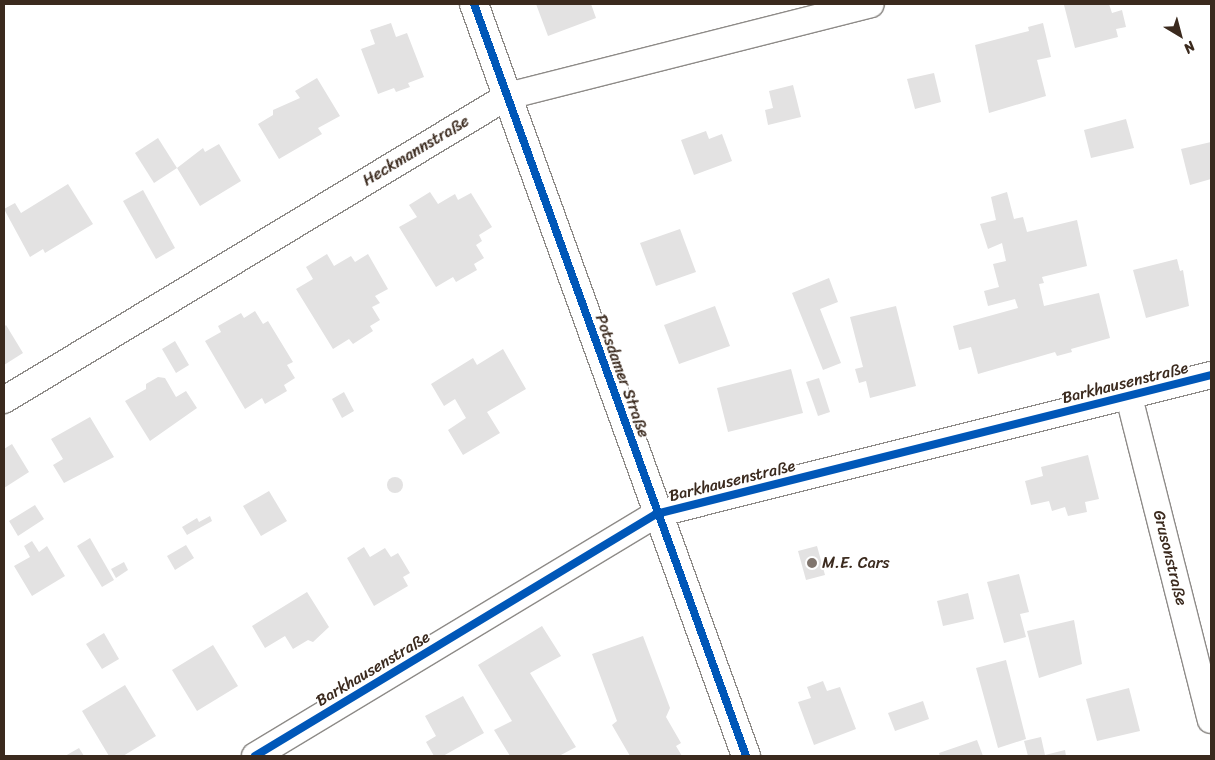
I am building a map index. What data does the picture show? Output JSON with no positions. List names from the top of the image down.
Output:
{
  "streets": {
    "street": [
      "Heckmannstraße",
      "Potsdamer Straße",
      "Barkhausenstraße",
      "Grusonstraße"
    ]
  },
  "crossings": [
    ["Heckmannstraße", "Potsdamer Straße"],
    ["Potsdamer Straße", "Barkhausenstraße"],
    ["Barkhausenstraße", "Grusonstraße"]
  ],
  "places": ["M.E. Cars"],
  "north": "bottom right"
}
